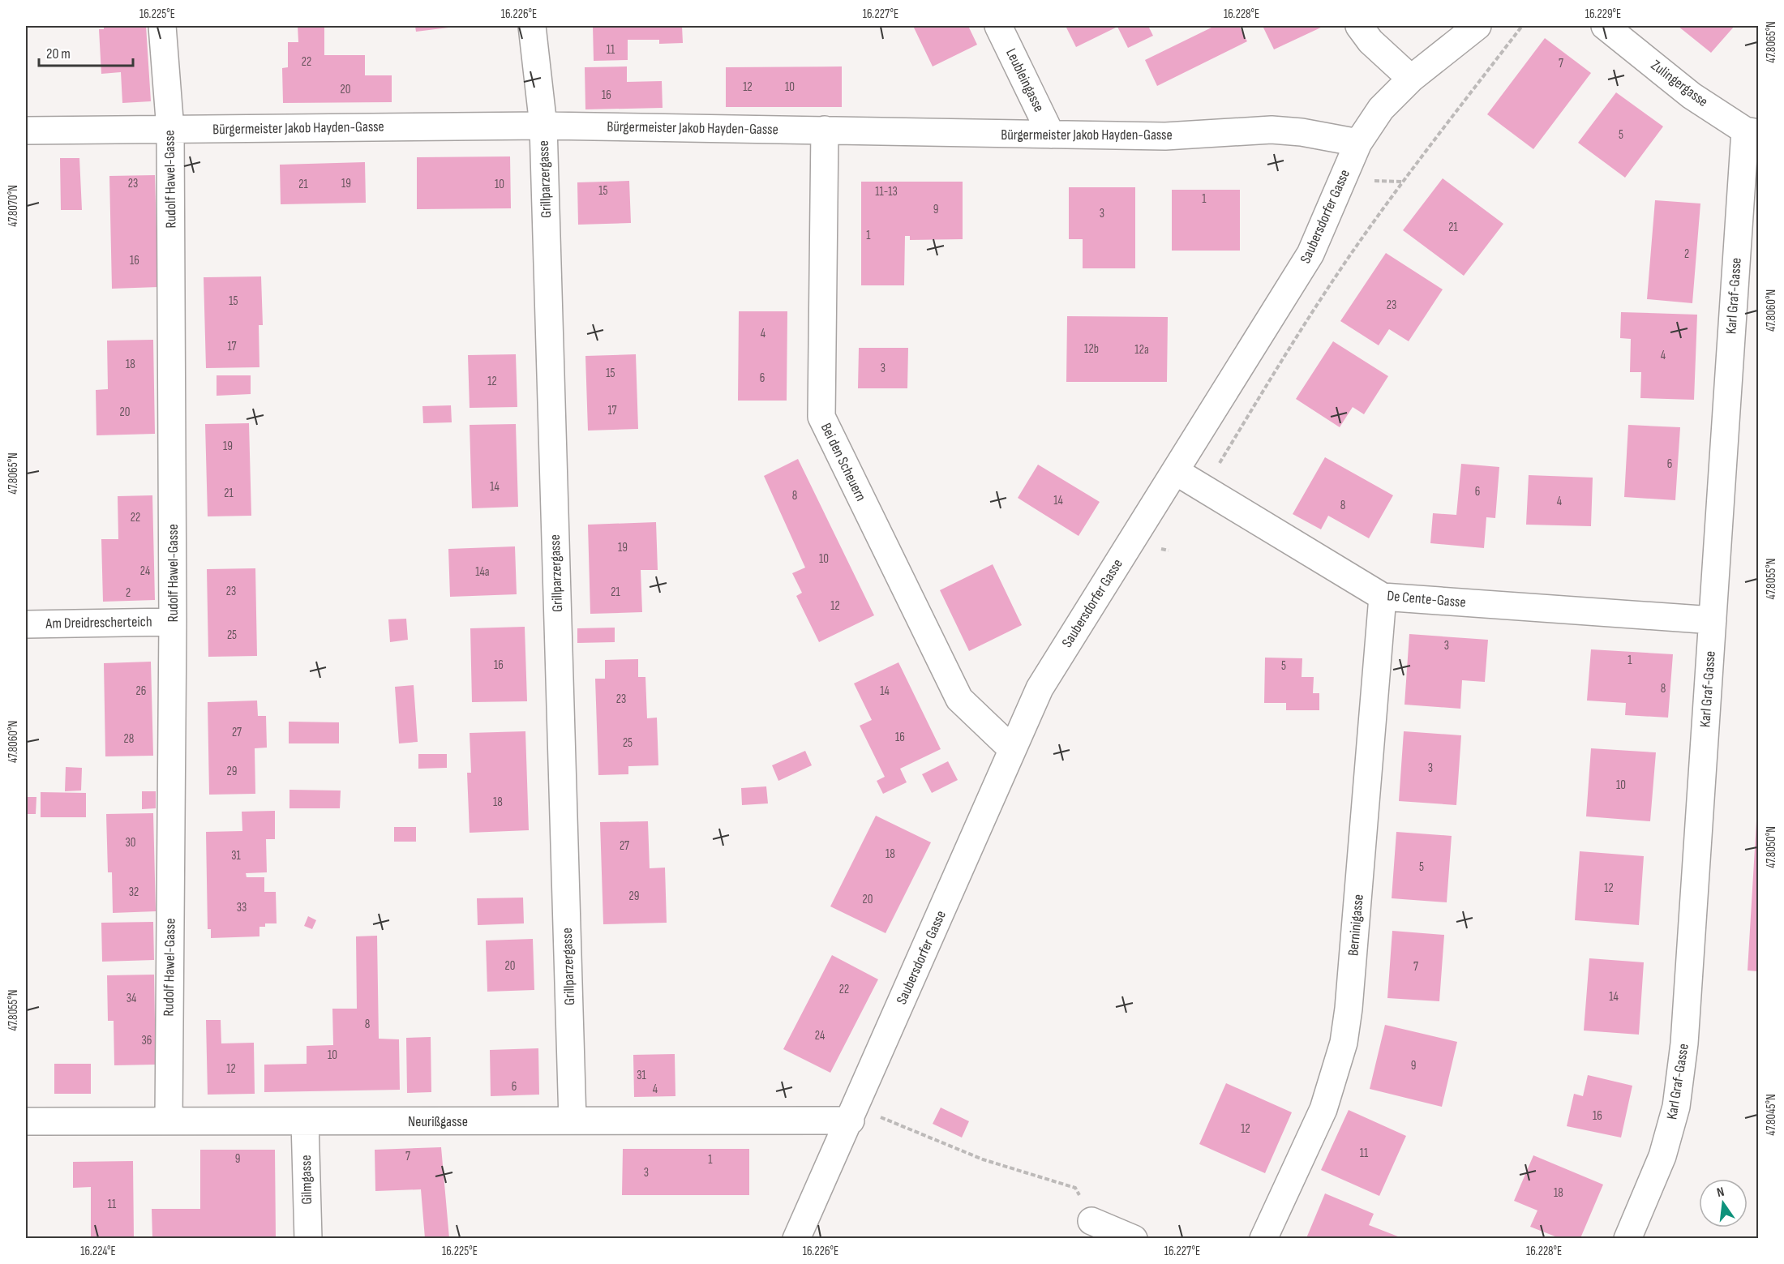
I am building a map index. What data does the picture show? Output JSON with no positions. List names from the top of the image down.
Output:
{
  "streets": {
    "street": [
      "Leubleingasse",
      "Zulingergasse",
      "Bürgermeister Jakob Hayden-Gasse",
      "Rudolf Hawel-Gasse",
      "Grillparzergasse",
      "Saubersdorfer Gasse",
      "Karl Graf-Gasse",
      "Bei den Scheuern",
      "De Cente-Gasse",
      "Am Dreidrescherteich",
      "Berninigasse",
      "Neurißgasse",
      "Gilmgasse"
    ]
  },
  "crossings": [
    ["Leubleingasse", "Bürgermeister Jakob Hayden-Gasse"],
    ["Zulingergasse", "Karl Graf-Gasse"],
    ["Bürgermeister Jakob Hayden-Gasse", "Rudolf Hawel-Gasse"],
    ["Bürgermeister Jakob Hayden-Gasse", "Grillparzergasse"],
    ["Bürgermeister Jakob Hayden-Gasse", "Saubersdorfer Gasse"],
    ["Bürgermeister Jakob Hayden-Gasse", "Bei den Scheuern"],
    ["Rudolf Hawel-Gasse", "Am Dreidrescherteich"],
    ["Rudolf Hawel-Gasse", "Neurißgasse"],
    ["Grillparzergasse", "Neurißgasse"],
    ["Saubersdorfer Gasse", "Bei den Scheuern"],
    ["Saubersdorfer Gasse", "De Cente-Gasse"],
    ["Saubersdorfer Gasse", "Neurißgasse"],
    ["Karl Graf-Gasse", "De Cente-Gasse"],
    ["De Cente-Gasse", "Berninigasse"],
    ["Neurißgasse", "Gilmgasse"]
  ],
  "house_numbers": [
    "11",
    "22",
    "7",
    "12",
    "10",
    "20",
    "16",
    "5",
    "23",
    "19",
    "21",
    "10",
    "15",
    "11-13",
    "1",
    "9",
    "3",
    "21",
    "1",
    "2",
    "16",
    "15",
    "23",
    "4",
    "17",
    "12b",
    "12a",
    "4",
    "18",
    "3",
    "15",
    "6",
    "12",
    "17",
    "20",
    "19",
    "6",
    "14",
    "6",
    "21",
    "8",
    "14",
    "4",
    "8",
    "22",
    "19",
    "10",
    "24",
    "14a",
    "23",
    "21",
    "2",
    "12",
    "25",
    "3",
    "1",
    "16",
    "5",
    "8",
    "26",
    "14",
    "23",
    "27",
    "16",
    "28",
    "25",
    "3",
    "29",
    "10",
    "18",
    "30",
    "27",
    "18",
    "31",
    "5",
    "12",
    "32",
    "29",
    "20",
    "33",
    "20",
    "7",
    "22",
    "14",
    "34",
    "8",
    "24",
    "36",
    "10",
    "9",
    "12",
    "31",
    "6",
    "4",
    "16",
    "12",
    "11",
    "7",
    "9",
    "1",
    "3",
    "18",
    "11"
  ],
  "scale_bar": "20 m",
  "north": "top",
  "coordinates": [
    "16.225°E",
    "16.226°E",
    "16.227°E",
    "16.228°E",
    "16.229°E",
    "47.8065°N",
    "47.8070°N",
    "47.8060°N",
    "47.8055°N",
    "47.8050°N",
    "47.8045°N",
    "16.224°E"
  ]
}
